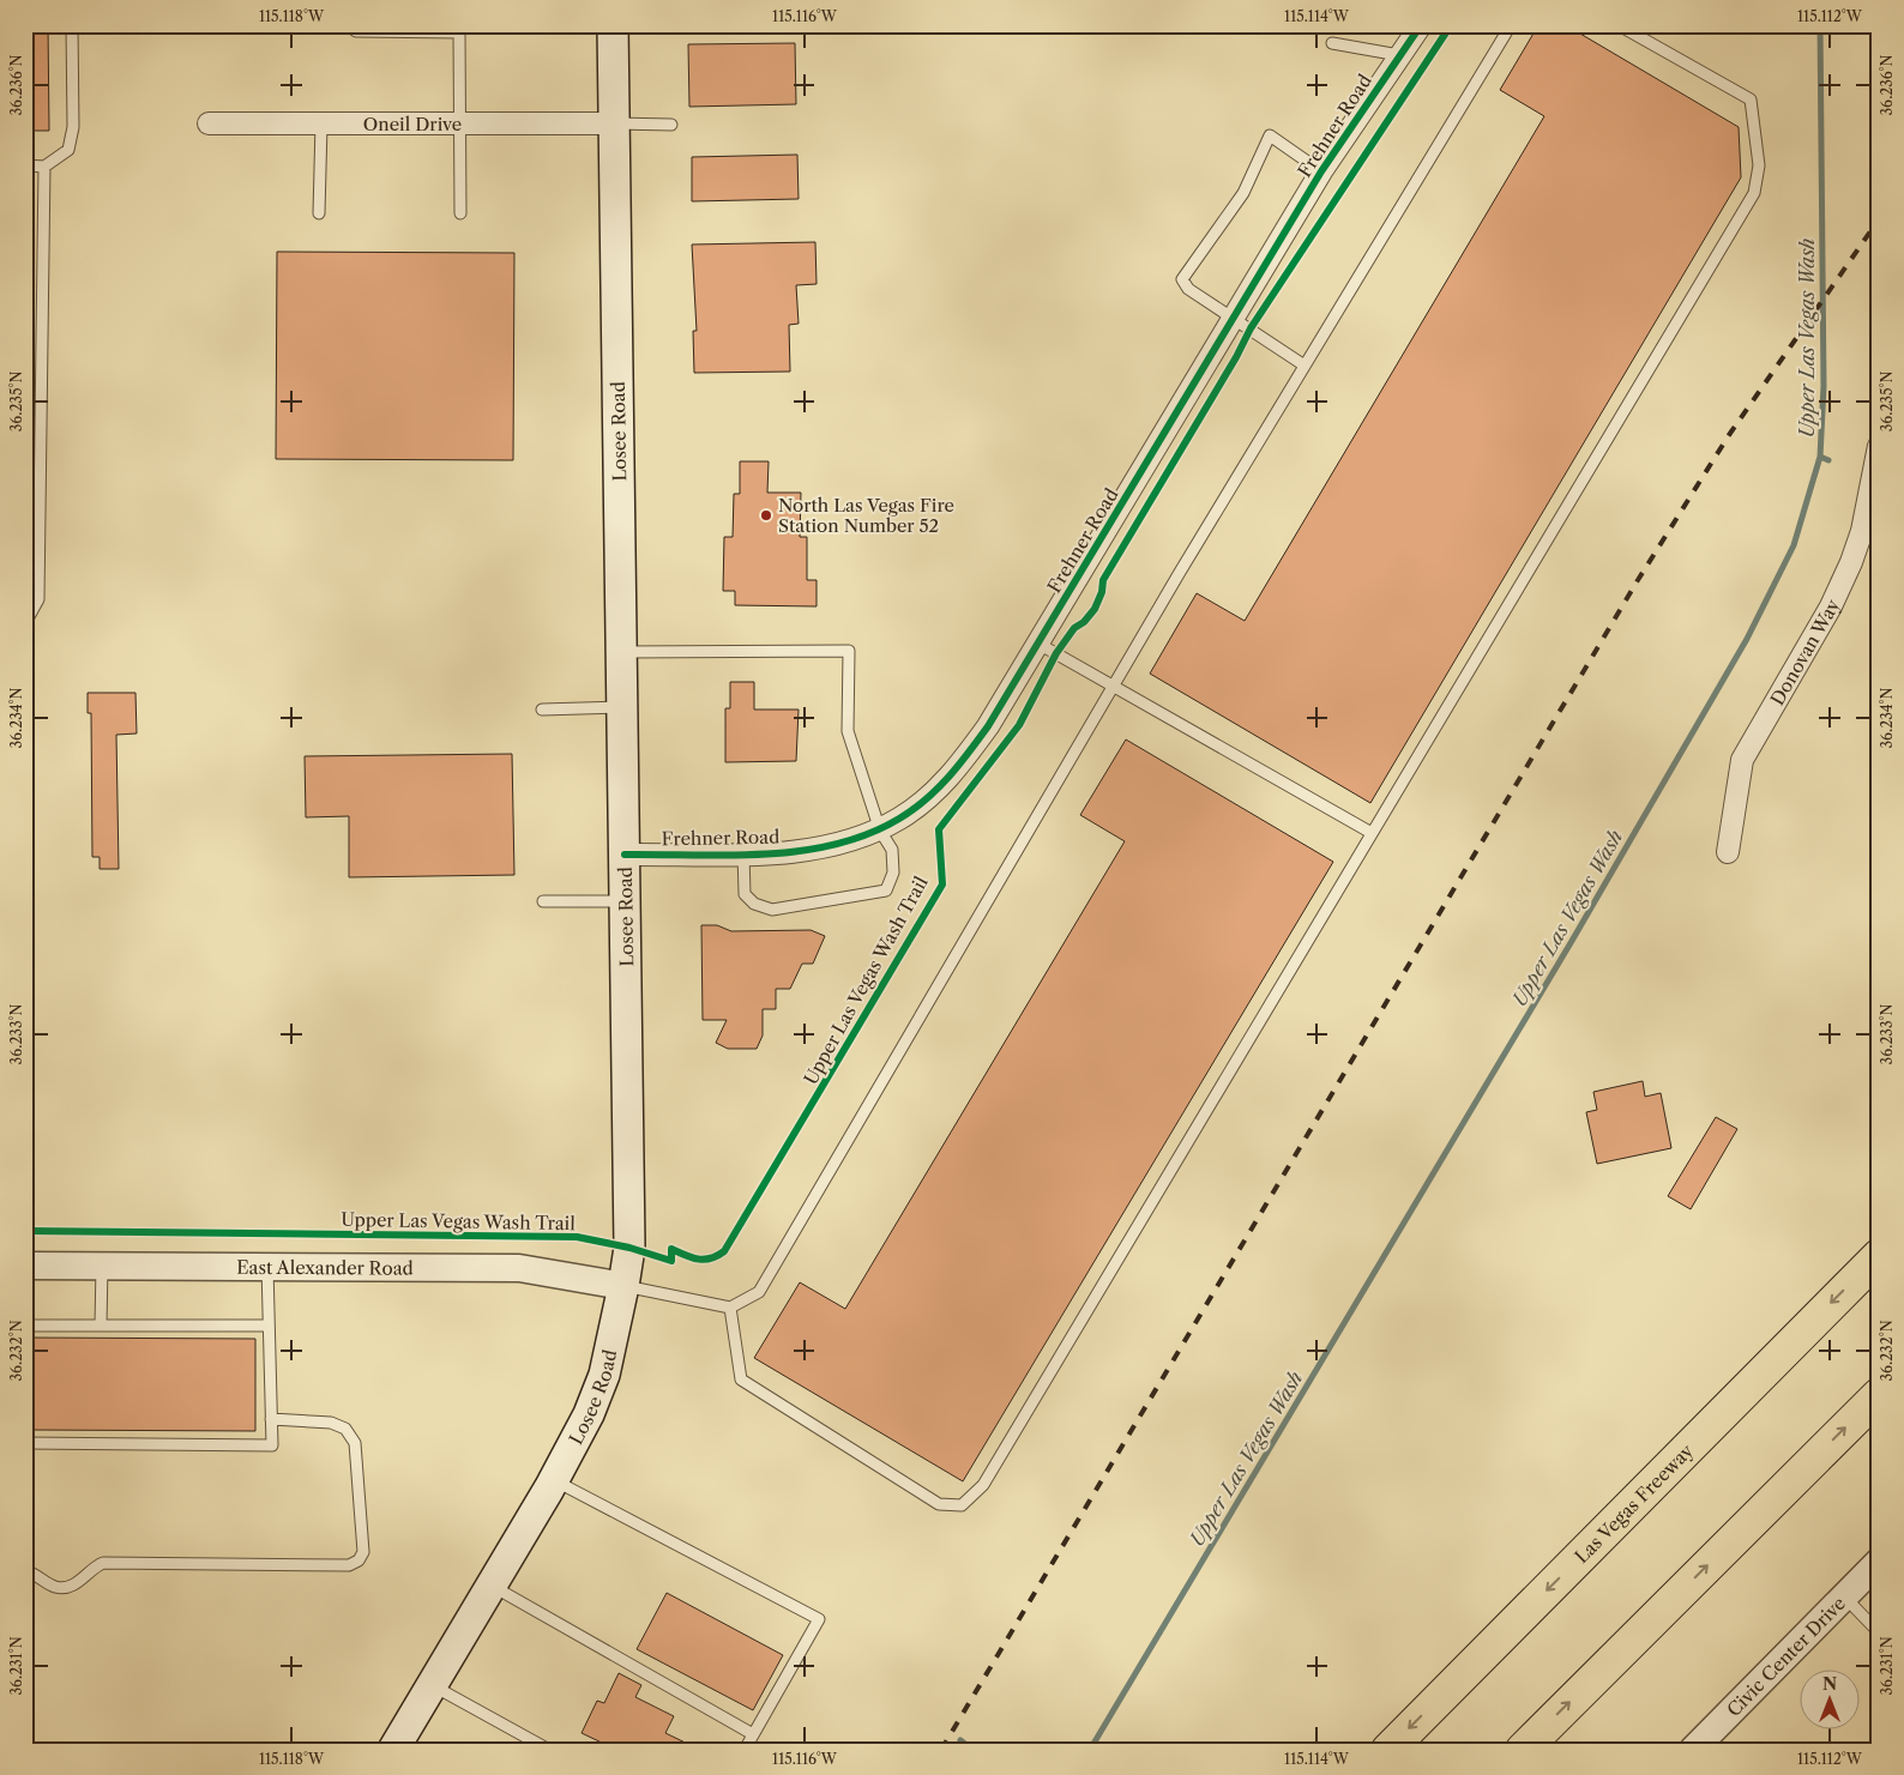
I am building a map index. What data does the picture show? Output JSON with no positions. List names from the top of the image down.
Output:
{
  "streets": {
    "highway": ["Las Vegas Freeway"],
    "main road": ["Losee Road"],
    "street": [
      "Oneil Drive",
      "Frehner Road",
      "Donovan Way",
      "East Alexander Road",
      "Civic Center Drive"
    ],
    "cycle path": ["Upper Las Vegas Wash Trail"]
  },
  "crossings": [
    ["Oneil Drive", "Losee Road"],
    ["Frehner Road", "Losee Road"],
    ["Losee Road", "East Alexander Road"]
  ],
  "water": ["Upper Las Vegas Wash"],
  "places": ["North Las Vegas Fire Station Number 52"],
  "north": "top",
  "coordinates": [
    "115.118°W",
    "115.116°W",
    "115.114°W",
    "115.112°W",
    "36.236°N",
    "36.235°N",
    "36.234°N",
    "36.233°N",
    "36.232°N",
    "36.231°N"
  ]
}
